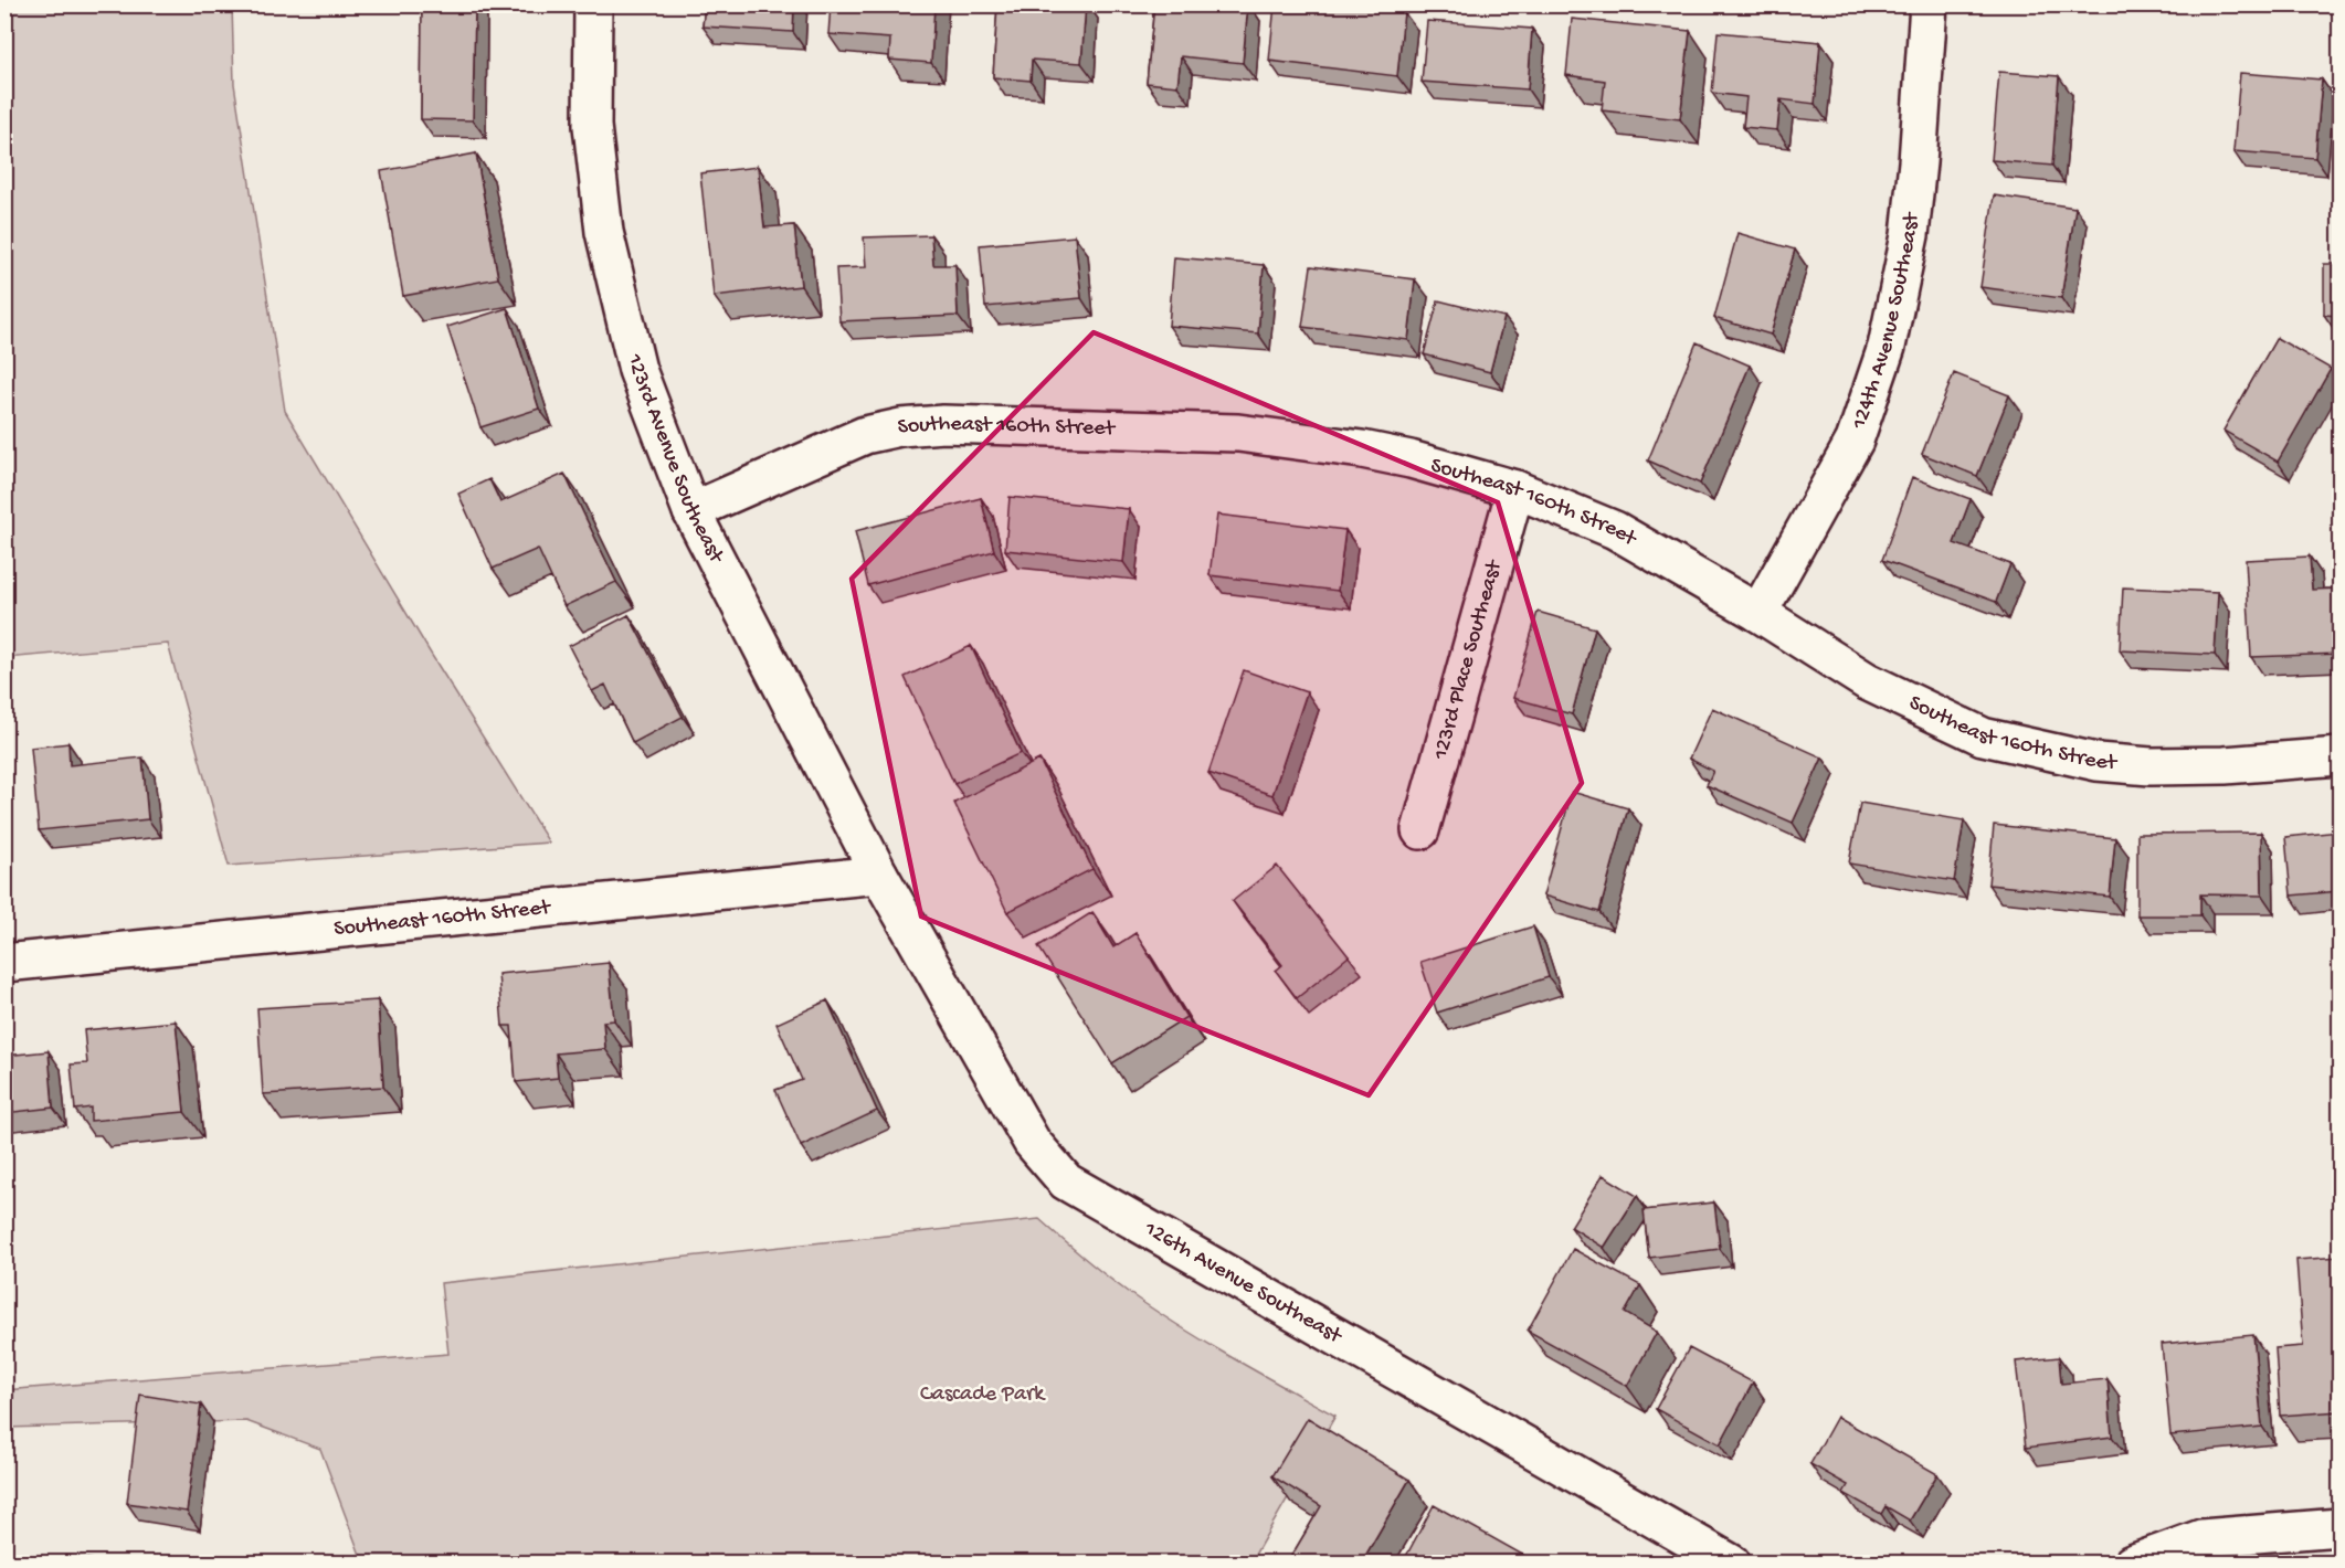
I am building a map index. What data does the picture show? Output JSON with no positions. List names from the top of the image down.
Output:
{
  "streets": {
    "street": [
      "124th Avenue Southeast",
      "Southeast 160th Street",
      "123rd Avenue Southeast",
      "123rd Place Southeast",
      "126th Avenue Southeast"
    ]
  },
  "crossings": [
    ["124th Avenue Southeast", "Southeast 160th Street"],
    ["Southeast 160th Street", "123rd Avenue Southeast"],
    ["Southeast 160th Street", "123rd Place Southeast"],
    ["Southeast 160th Street", "126th Avenue Southeast"],
    ["123rd Avenue Southeast", "126th Avenue Southeast"]
  ],
  "parks": ["Cascade Park"]
}
